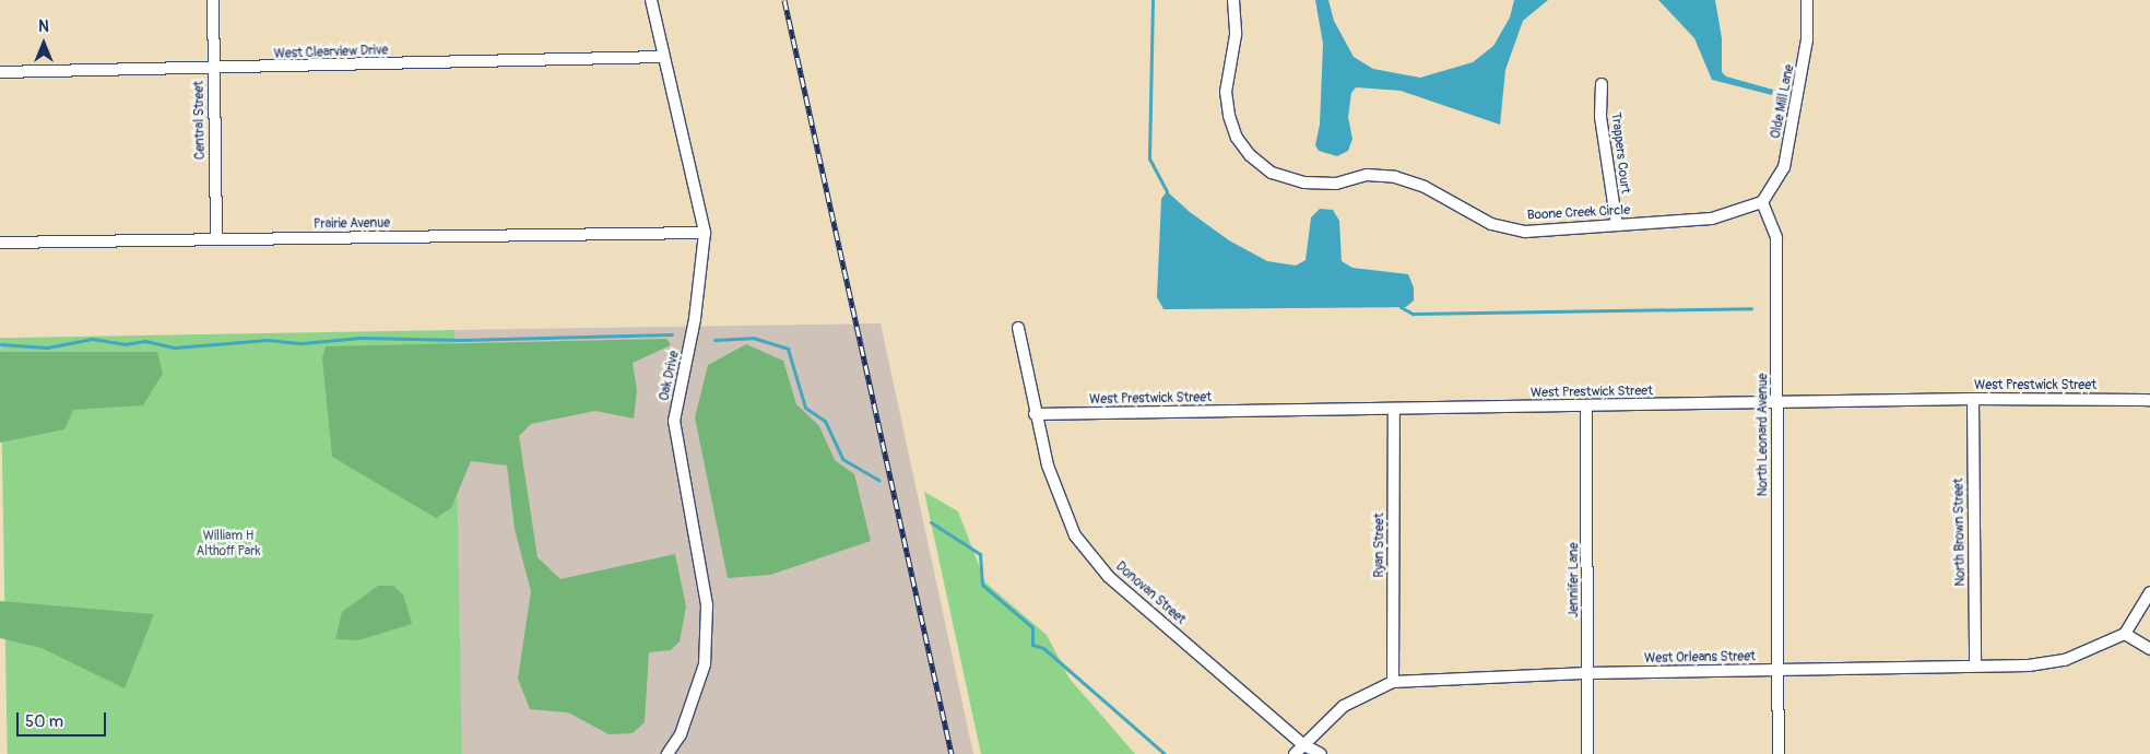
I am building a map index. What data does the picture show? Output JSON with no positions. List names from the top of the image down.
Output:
{
  "streets": {
    "street": [
      "West Clearview Drive",
      "Olde Mill Lane",
      "Central Street",
      "Trappers Court",
      "Boone Creek Circle",
      "Prairie Avenue",
      "Oak Drive",
      "West Prestwick Street",
      "North Leonard Avenue",
      "North Brown Street",
      "Ryan Street",
      "Jennifer Lane",
      "Donovan Street",
      "West Orleans Street"
    ]
  },
  "crossings": [
    ["West Clearview Drive", "Central Street"],
    ["West Clearview Drive", "Oak Drive"],
    ["Olde Mill Lane", "Boone Creek Circle"],
    ["Olde Mill Lane", "North Leonard Avenue"],
    ["Central Street", "Prairie Avenue"],
    ["Trappers Court", "Boone Creek Circle"],
    ["Boone Creek Circle", "North Leonard Avenue"],
    ["Prairie Avenue", "Oak Drive"],
    ["West Prestwick Street", "North Leonard Avenue"],
    ["West Prestwick Street", "North Brown Street"],
    ["West Prestwick Street", "Ryan Street"],
    ["West Prestwick Street", "Jennifer Lane"],
    ["West Prestwick Street", "Donovan Street"],
    ["North Leonard Avenue", "West Orleans Street"],
    ["North Brown Street", "West Orleans Street"],
    ["Ryan Street", "West Orleans Street"],
    ["Jennifer Lane", "West Orleans Street"],
    ["Donovan Street", "West Orleans Street"]
  ],
  "parks": ["William H Althoff Park"],
  "scale_bar": "50 m",
  "north": "top"
}
